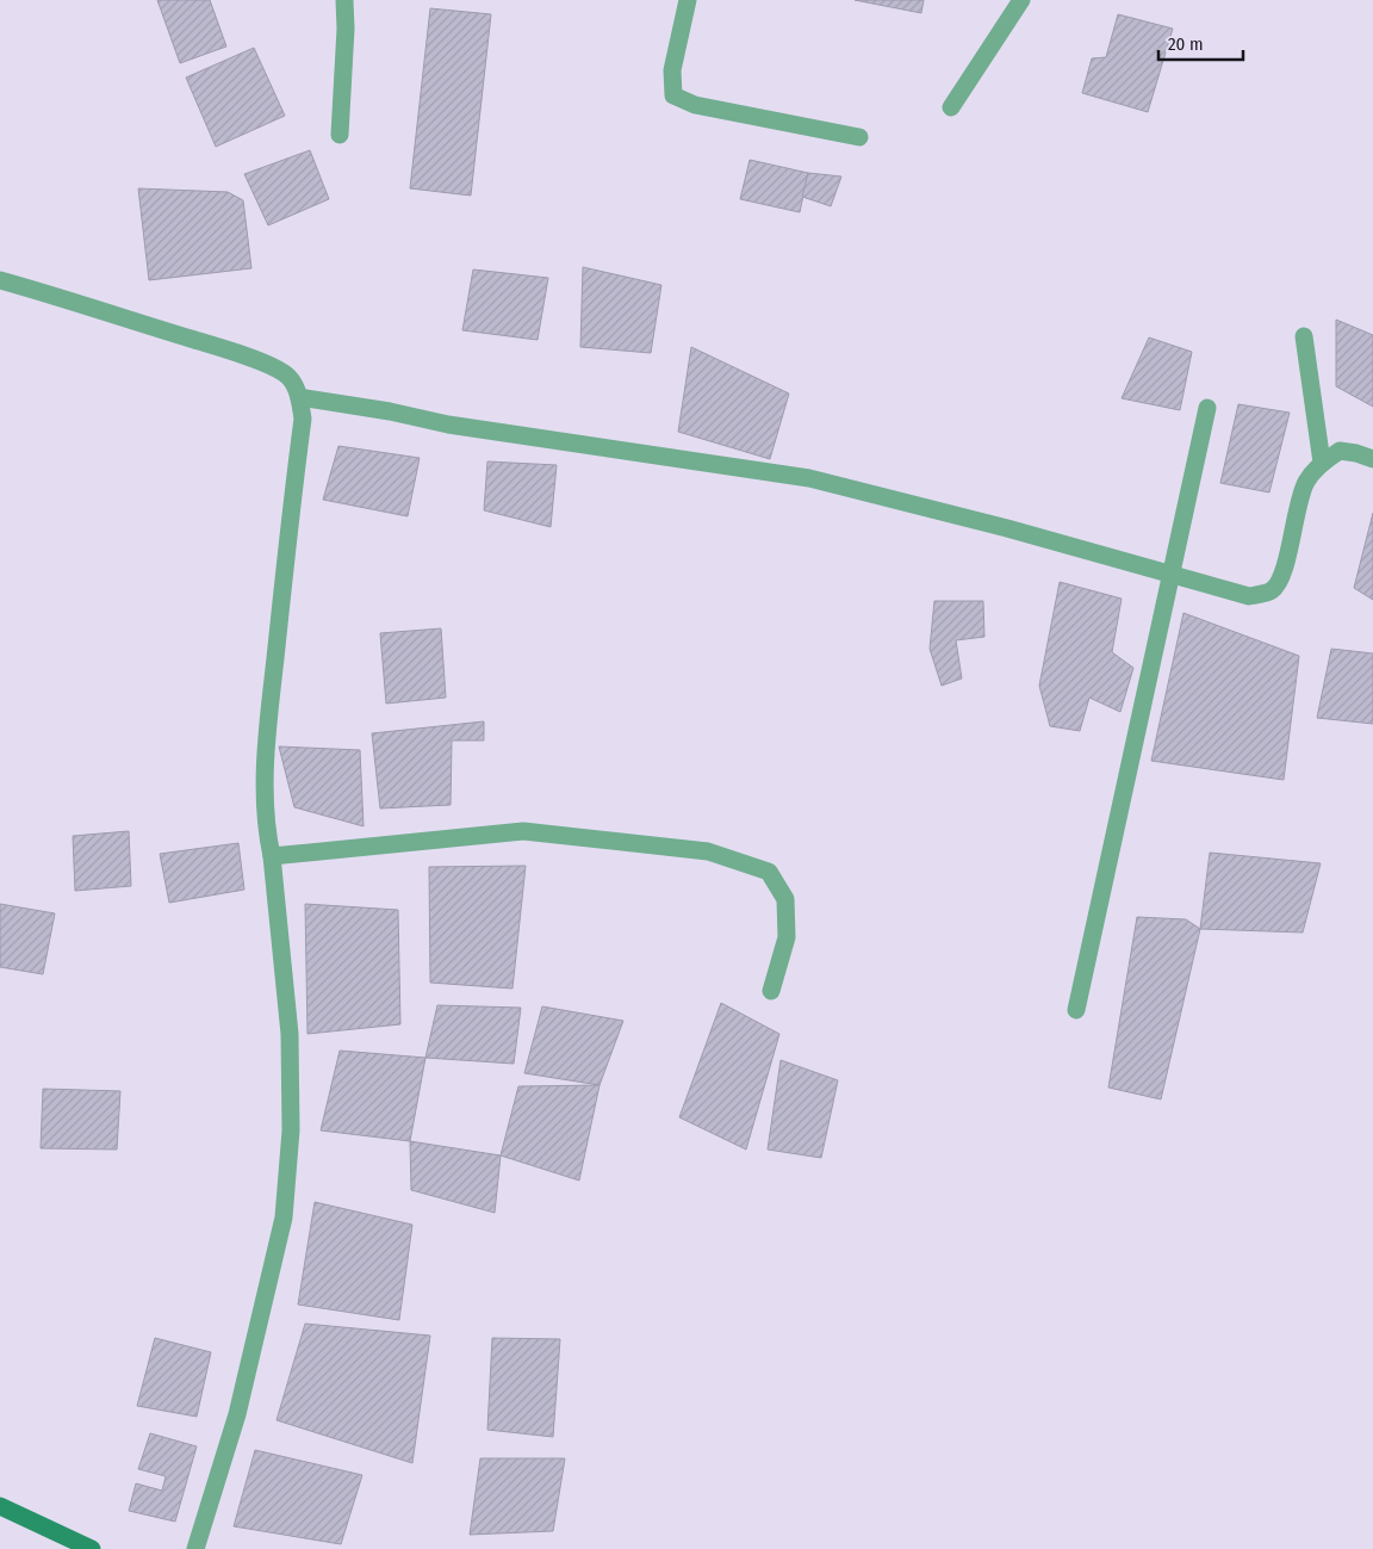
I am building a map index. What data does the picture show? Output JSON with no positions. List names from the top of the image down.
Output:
{
  "scale_bar": "20 m"
}
